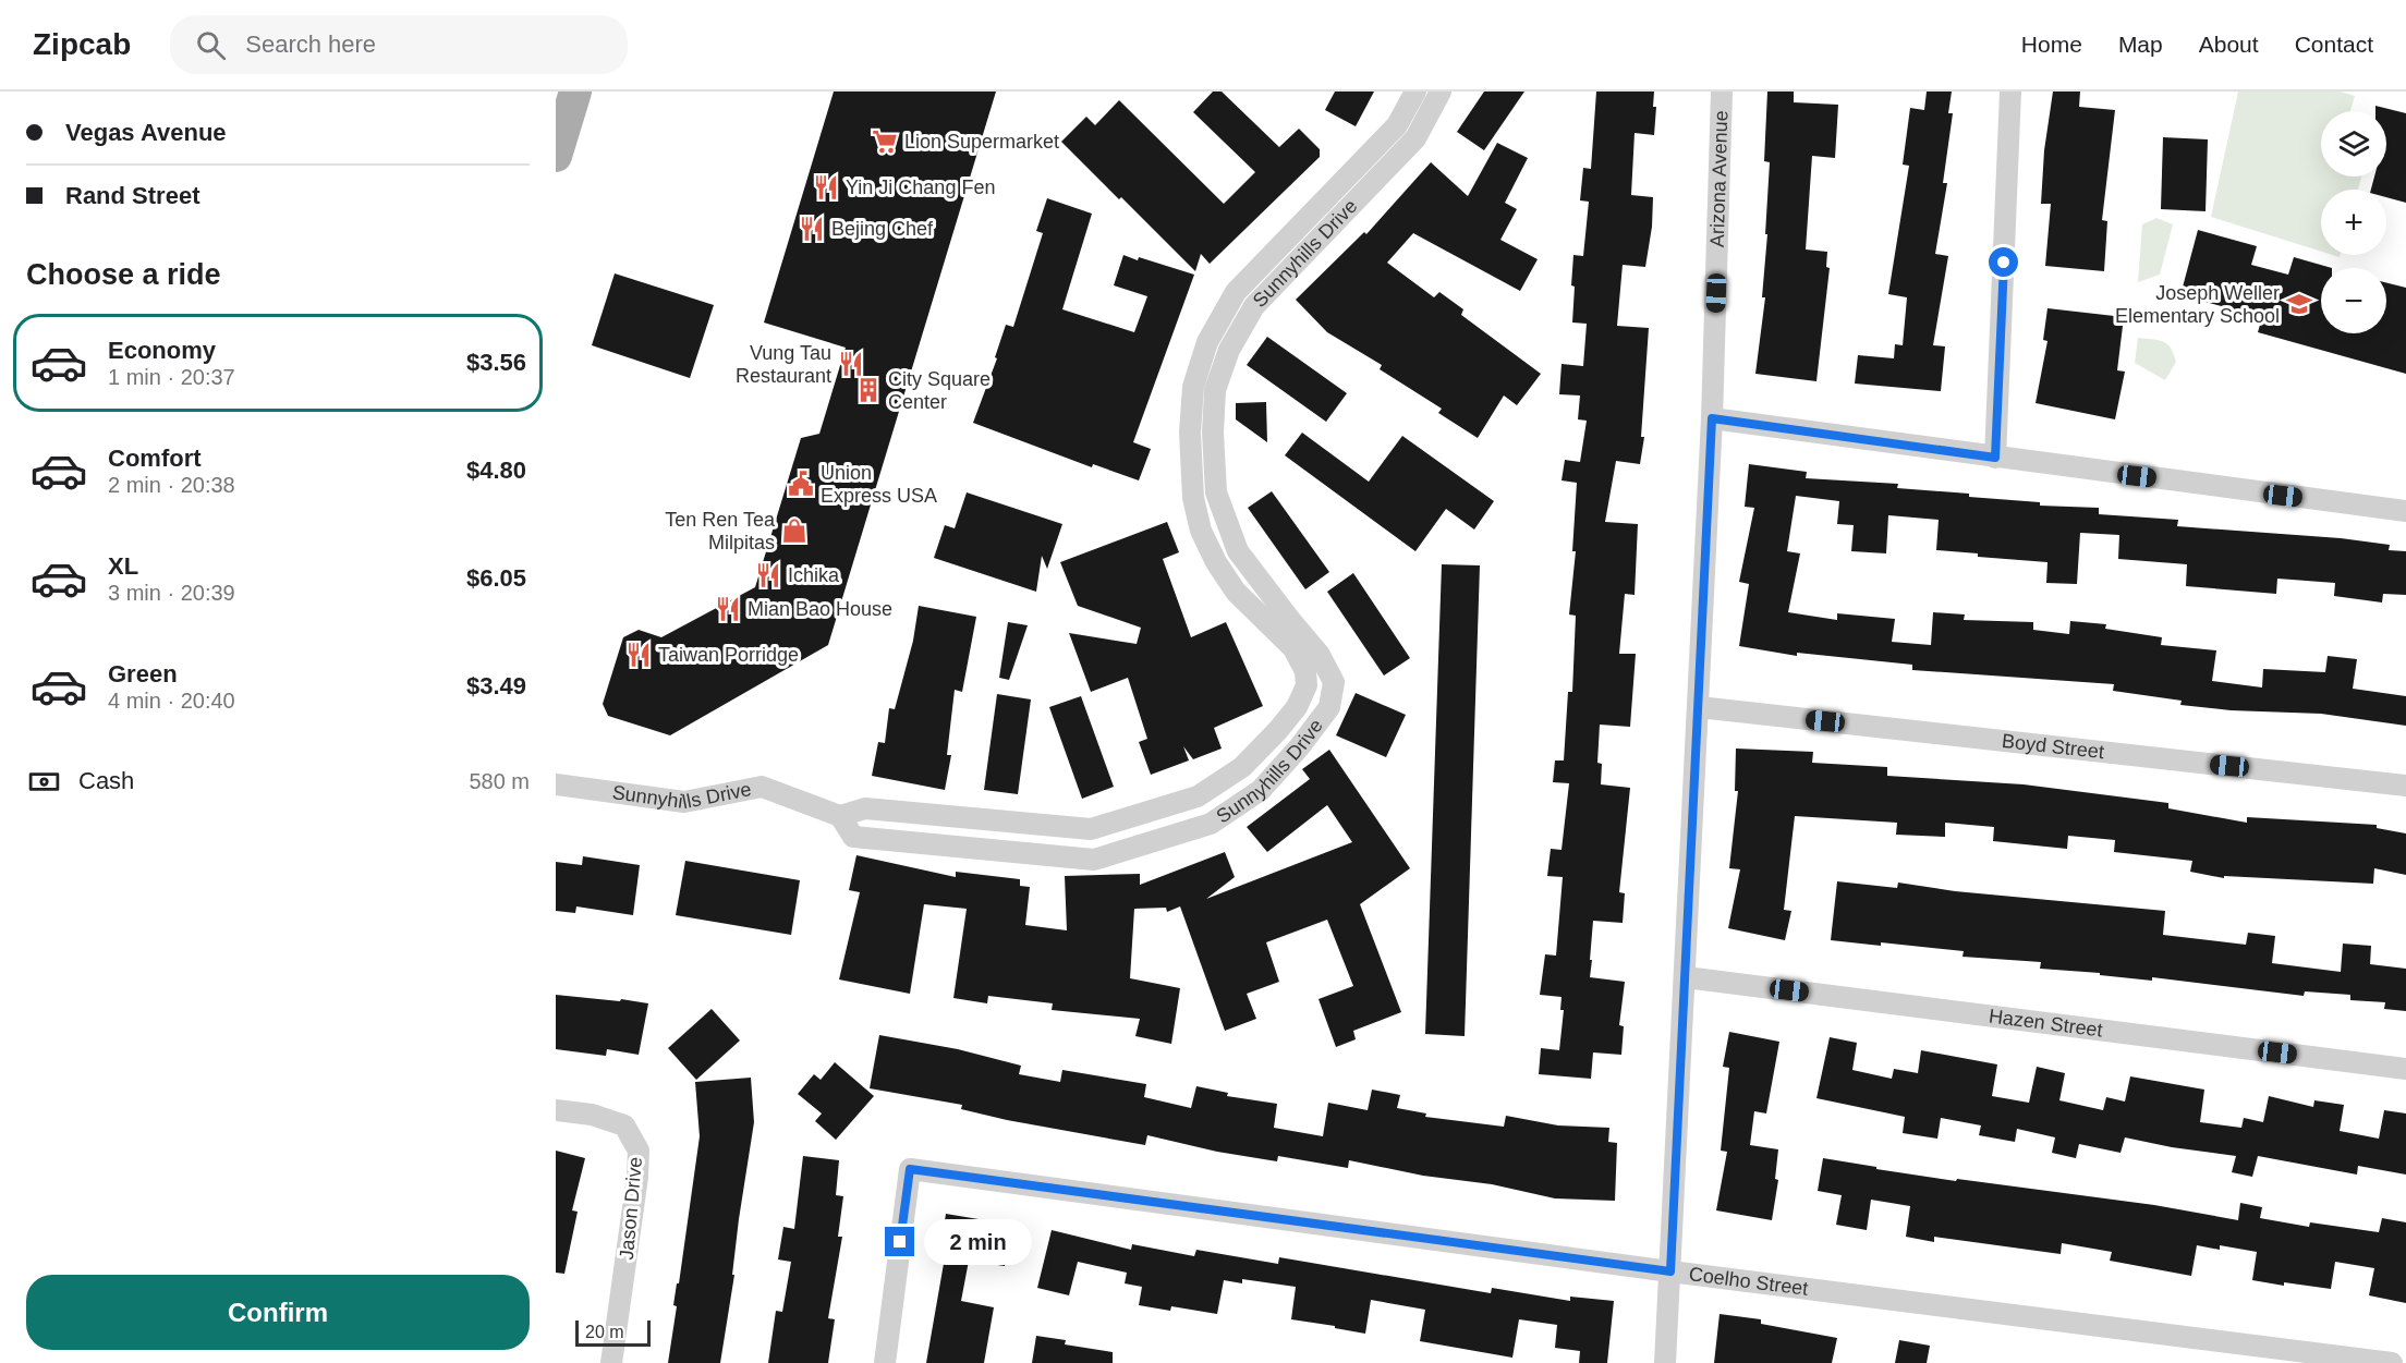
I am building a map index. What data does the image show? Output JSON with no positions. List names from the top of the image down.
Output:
{
  "streets": {
    "street": [
      "Arizona Avenue",
      "Sunnyhills Drive",
      "Boyd Street",
      "Hazen Street",
      "Jason Drive",
      "Coelho Street"
    ]
  },
  "crossings": [
    ["Arizona Avenue", "Boyd Street"],
    ["Arizona Avenue", "Hazen Street"],
    ["Arizona Avenue", "Coelho Street"]
  ],
  "places": {
    "supermarket": ["Lion Supermarket"],
    "restaurant": [
      "Yin Ji Chang Fen",
      "Bejing Chef",
      "Vung Tau Restaurant",
      "Ichika",
      "Mian Bao House",
      "Taiwan Porridge"
    ],
    "school or university": ["Joseph Weller Elementary School"],
    "building": ["City Square Center"],
    "public building": ["Union Express USA"],
    "shop": ["Ten Ren Tea Milpitas"]
  },
  "scale_bar": "20 m",
  "page": {
    "header": "Zipcab",
    "search": "Search here",
    "nav": [
      "Home",
      "Map",
      "About",
      "Contact"
    ],
    "banner": ["Vegas Avenue", "Rand Street"],
    "map_buttons": ["+", "−"],
    "heading": "Choose a ride",
    "list": [
      {
        "name": "Economy",
        "note": "1 min · 20:37",
        "value": "$3.56"
      },
      {
        "name": "Comfort",
        "note": "2 min · 20:38",
        "value": "$4.80"
      },
      {
        "name": "XL",
        "note": "3 min · 20:39",
        "value": "$6.05"
      },
      {
        "name": "Green",
        "note": "4 min · 20:40",
        "value": "$3.49"
      }
    ],
    "pay": ["Cash", "580 m"],
    "bubble": "2 min",
    "buttons": "Confirm",
    "scale": "20 m"
  }
}
